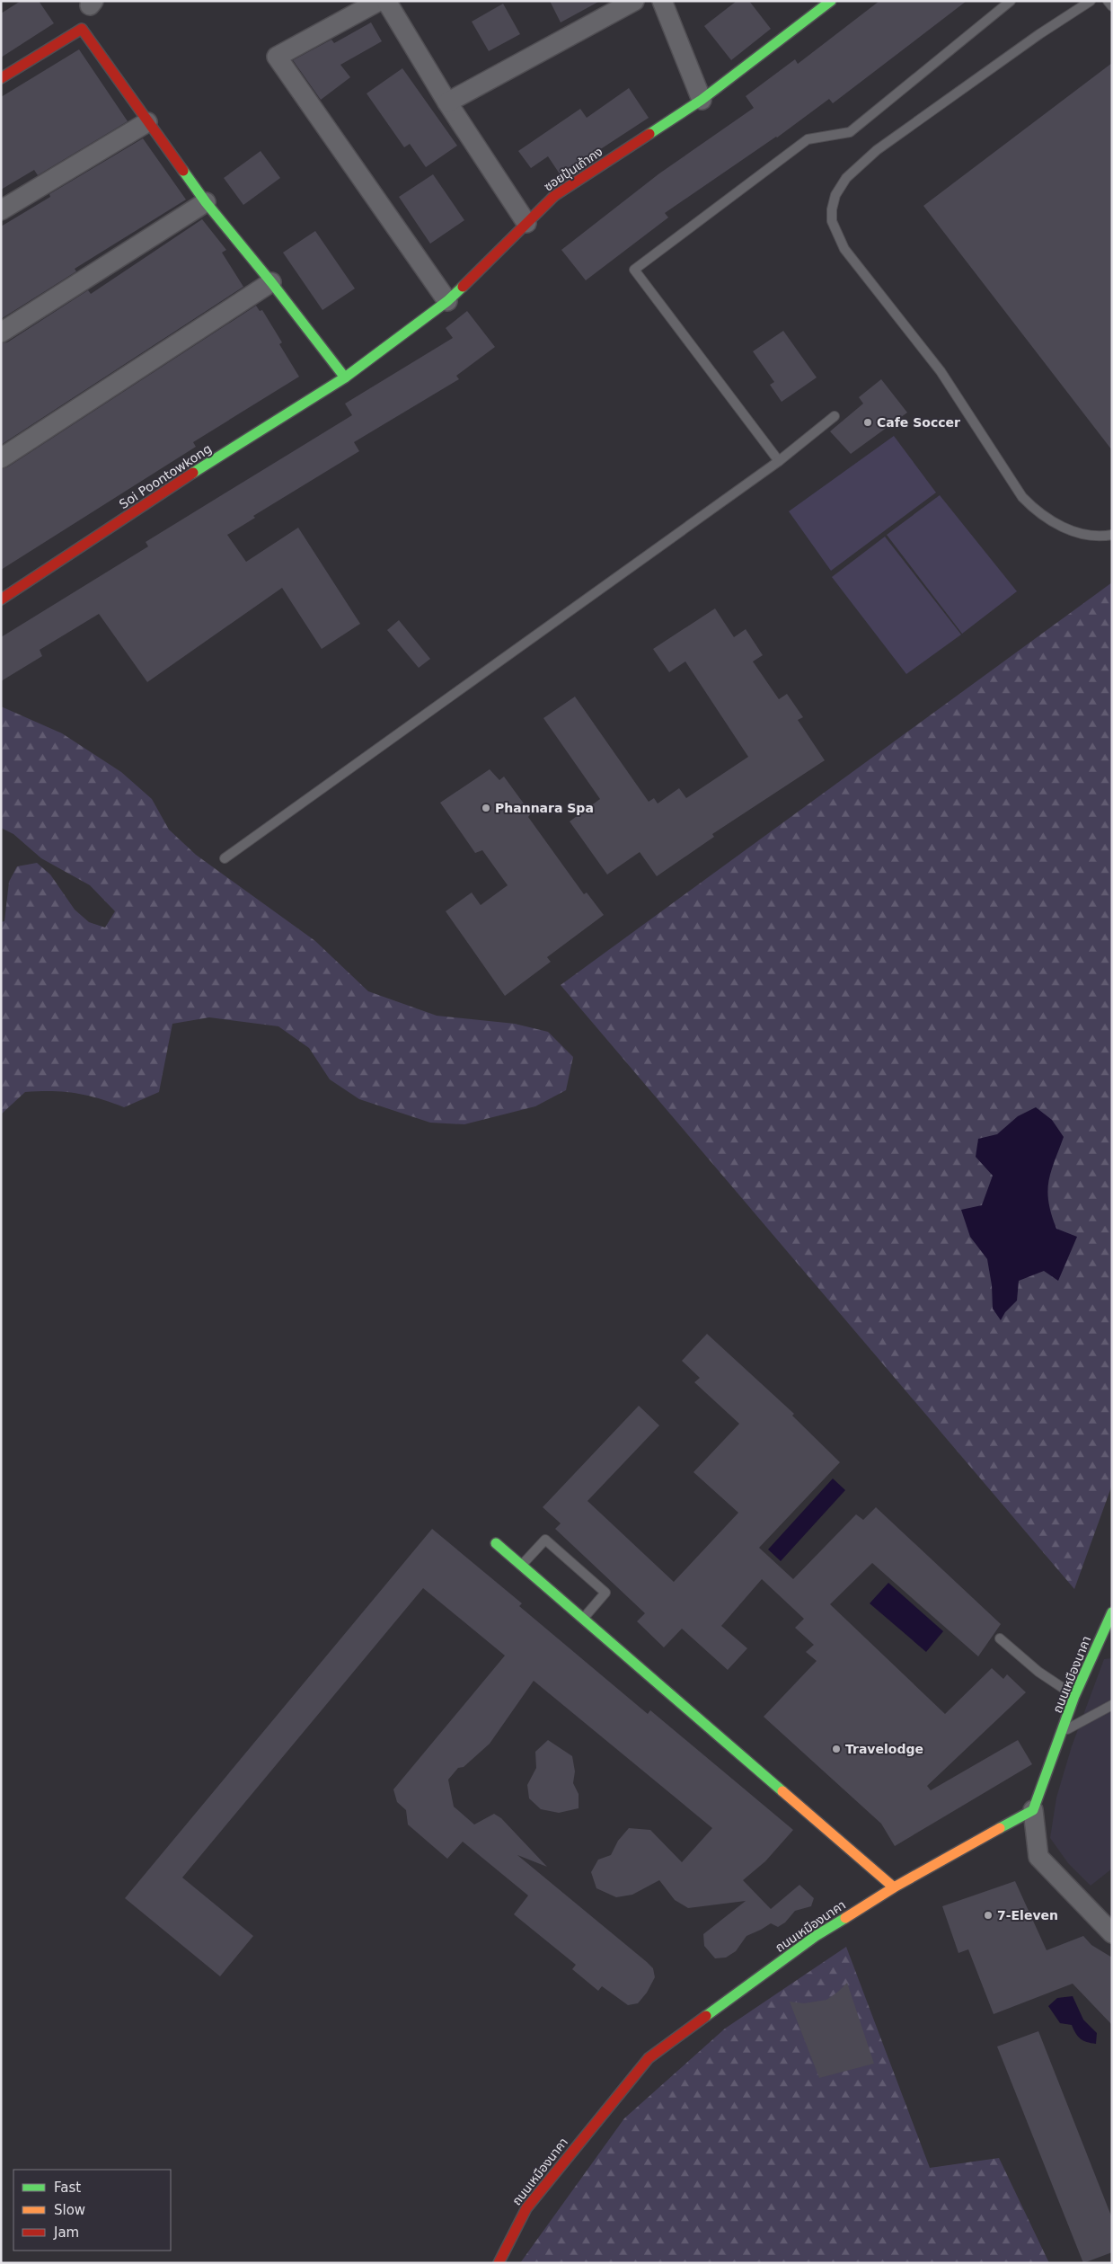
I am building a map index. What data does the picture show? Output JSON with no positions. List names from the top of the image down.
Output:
{
  "streets": {
    "street": ["ซอยปุ้นเถ้ากง", "Soi Poontowkong", "ถนนเหมืองนาคา"]
  },
  "crossings": [
    ["ซอยปุ้นเถ้ากง", "Soi Poontowkong"]
  ],
  "places": [
    "Cafe Soccer",
    "Phannara Spa",
    "Travelodge",
    "7-Eleven"
  ],
  "legend": ["Fast", "Slow", "Jam"]
}
